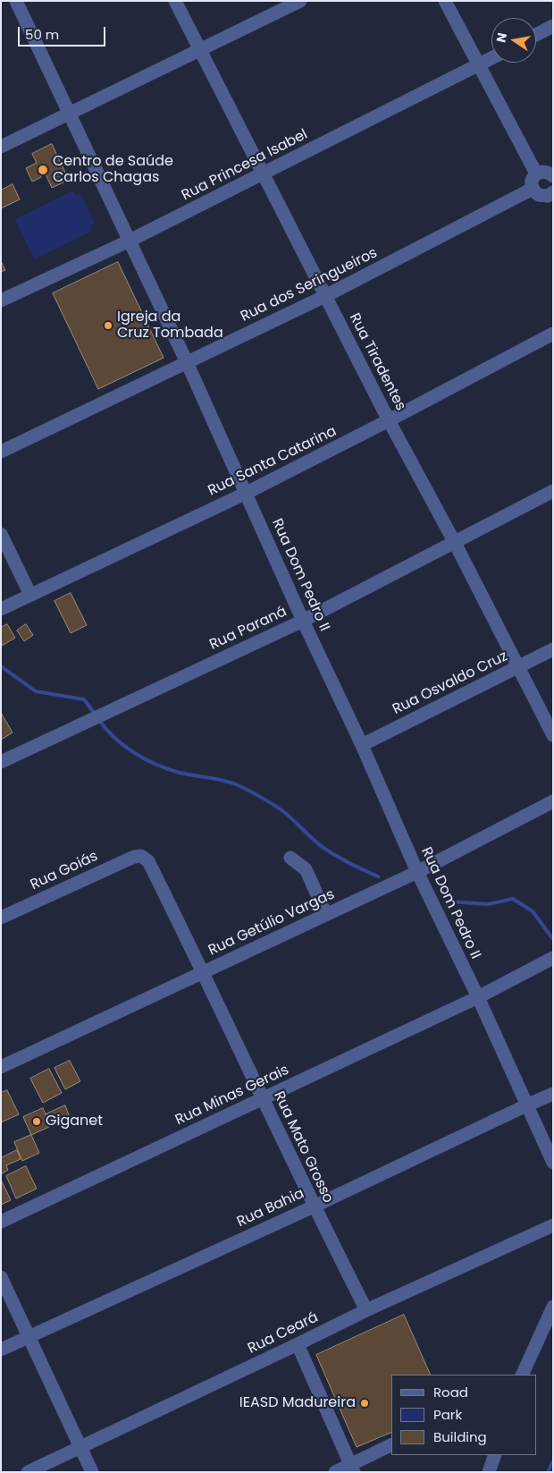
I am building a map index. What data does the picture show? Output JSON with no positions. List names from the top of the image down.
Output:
{
  "streets": {
    "street": [
      "Rua Princesa Isabel",
      "Rua dos Seringueiros",
      "Rua Tiradentes",
      "Rua Santa Catarina",
      "Rua Dom Pedro II",
      "Rua Paraná",
      "Rua Osvaldo Cruz",
      "Rua Goiás",
      "Rua Getúlio Vargas",
      "Rua Minas Gerais",
      "Rua Mato Grosso",
      "Rua Bahia",
      "Rua Ceará"
    ]
  },
  "crossings": [
    ["Rua Princesa Isabel", "Rua Tiradentes"],
    ["Rua Princesa Isabel", "Rua Dom Pedro II"],
    ["Rua dos Seringueiros", "Rua Tiradentes"],
    ["Rua dos Seringueiros", "Rua Dom Pedro II"],
    ["Rua Tiradentes", "Rua Santa Catarina"],
    ["Rua Tiradentes", "Rua Paraná"],
    ["Rua Tiradentes", "Rua Osvaldo Cruz"],
    ["Rua Santa Catarina", "Rua Dom Pedro II"],
    ["Rua Dom Pedro II", "Rua Paraná"],
    ["Rua Dom Pedro II", "Rua Osvaldo Cruz"],
    ["Rua Dom Pedro II", "Rua Getúlio Vargas"],
    ["Rua Dom Pedro II", "Rua Minas Gerais"],
    ["Rua Dom Pedro II", "Rua Bahia"],
    ["Rua Goiás", "Rua Mato Grosso"],
    ["Rua Getúlio Vargas", "Rua Mato Grosso"],
    ["Rua Minas Gerais", "Rua Mato Grosso"],
    ["Rua Mato Grosso", "Rua Bahia"],
    ["Rua Mato Grosso", "Rua Ceará"]
  ],
  "places": [
    "Centro de Saúde Carlos Chagas",
    "Igreja da Cruz Tombada",
    "Giganet",
    "IEASD Madureira"
  ],
  "legend": ["Road", "Park", "Building"],
  "scale_bar": "50 m",
  "north": "left"
}
